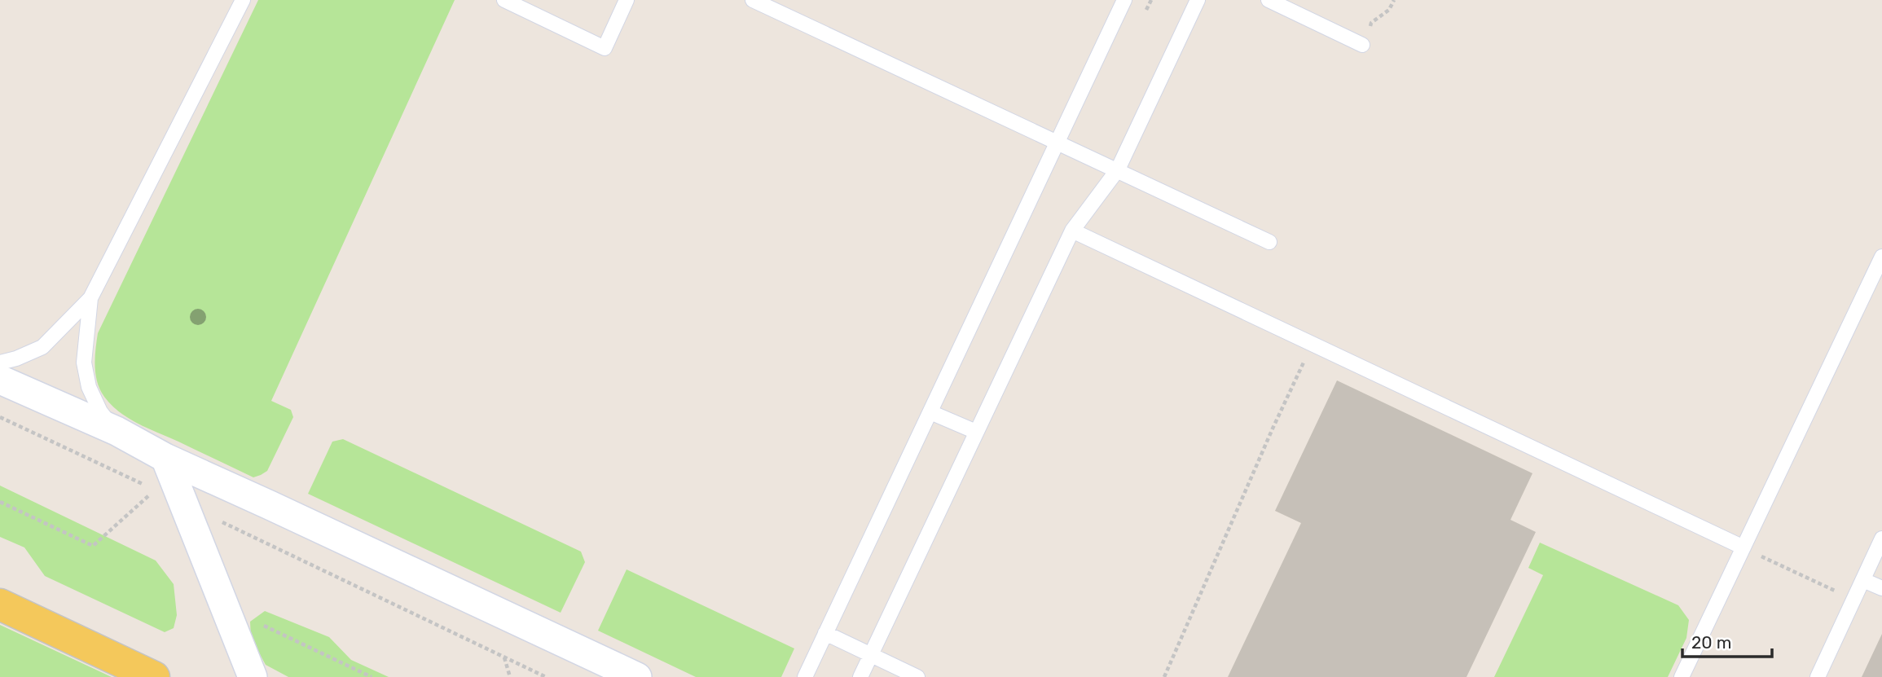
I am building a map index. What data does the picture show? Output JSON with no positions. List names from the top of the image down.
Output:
{
  "scale_bar": "20 m"
}
